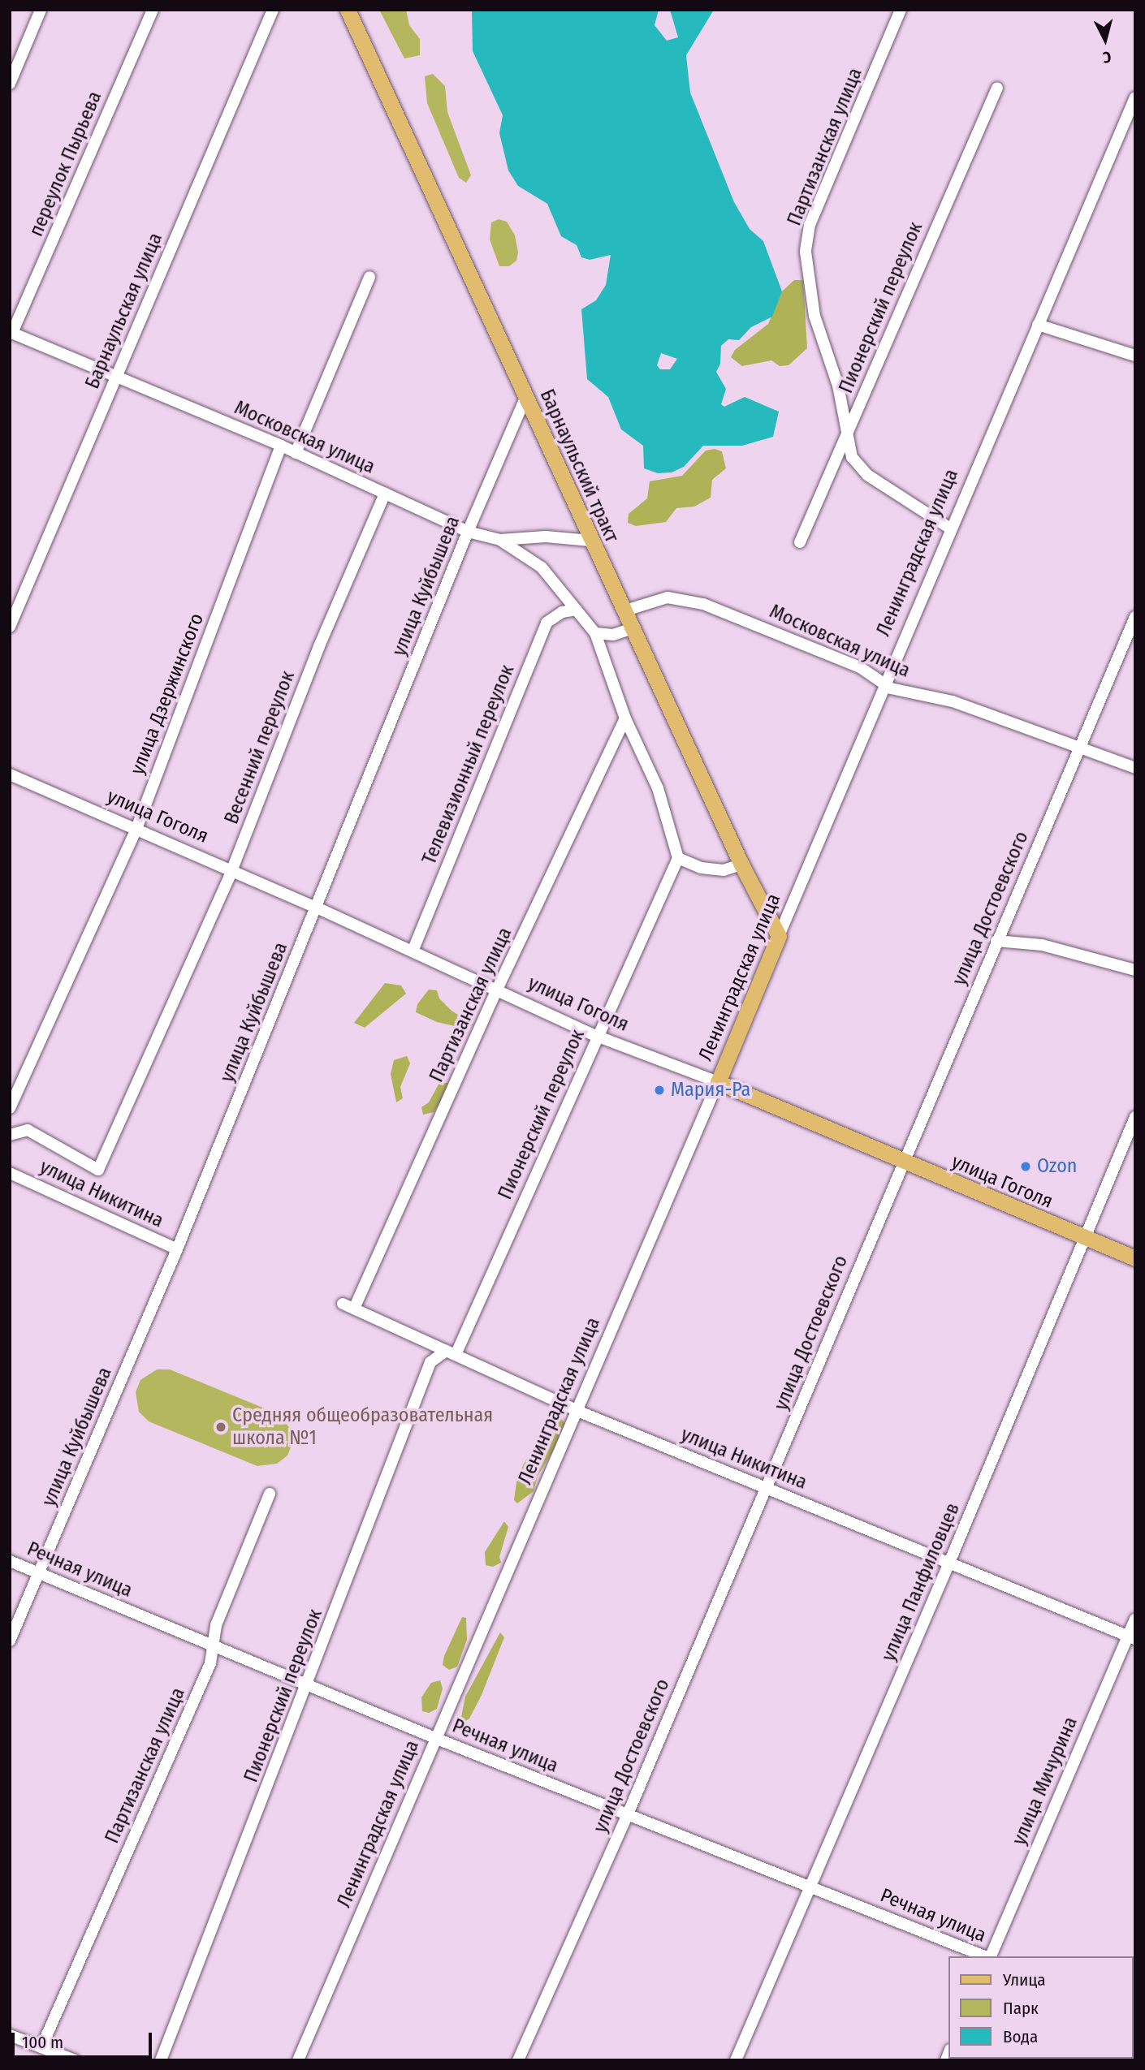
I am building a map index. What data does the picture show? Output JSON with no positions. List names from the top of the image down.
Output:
{
  "streets": {
    "main road": ["Барнаульский тракт", "Ленинградская улица", "улица Гоголя"],
    "street": [
      "Партизанская улица",
      "переулок Пырьева",
      "Пионерский переулок",
      "Барнаульская улица",
      "Московская улица",
      "улица Куйбышева",
      "улица Дзержинского",
      "Весенний переулок",
      "Телевизионный переулок",
      "улица Достоевского",
      "улица Никитина",
      "Речная улица",
      "улица Панфиловцев",
      "улица Мичурина"
    ]
  },
  "crossings": [
    ["Партизанская улица", "Пионерский переулок"],
    ["Партизанская улица", "Ленинградская улица"],
    ["Партизанская улица", "улица Гоголя"],
    ["Партизанская улица", "улица Никитина"],
    ["Партизанская улица", "Речная улица"],
    ["переулок Пырьева", "Московская улица"],
    ["Пионерский переулок", "улица Гоголя"],
    ["Пионерский переулок", "улица Никитина"],
    ["Пионерский переулок", "Речная улица"],
    ["Барнаульская улица", "Московская улица"],
    ["Московская улица", "Барнаульский тракт"],
    ["Московская улица", "Ленинградская улица"],
    ["Московская улица", "улица Куйбышева"],
    ["Московская улица", "улица Дзержинского"],
    ["Московская улица", "Весенний переулок"],
    ["Московская улица", "улица Достоевского"],
    ["Барнаульский тракт", "Ленинградская улица"],
    ["Барнаульский тракт", "улица Куйбышева"],
    ["Ленинградская улица", "улица Гоголя"],
    ["Ленинградская улица", "улица Никитина"],
    ["Ленинградская улица", "Речная улица"],
    ["улица Куйбышева", "улица Гоголя"],
    ["улица Куйбышева", "улица Никитина"],
    ["улица Куйбышева", "Речная улица"],
    ["улица Дзержинского", "улица Гоголя"],
    ["Весенний переулок", "улица Гоголя"],
    ["Весенний переулок", "улица Никитина"],
    ["Телевизионный переулок", "улица Гоголя"],
    ["улица Гоголя", "улица Достоевского"],
    ["улица Гоголя", "улица Панфиловцев"],
    ["улица Достоевского", "улица Никитина"],
    ["улица Достоевского", "Речная улица"],
    ["улица Никитина", "улица Панфиловцев"],
    ["улица Никитина", "улица Мичурина"],
    ["Речная улица", "улица Панфиловцев"]
  ],
  "places": ["Мария-Ра", "Ozon", "Средняя общеобразовательная школа №1"],
  "legend": ["Улица", "Парк", "Вода"],
  "scale_bar": "100 m",
  "north": "bottom"
}
